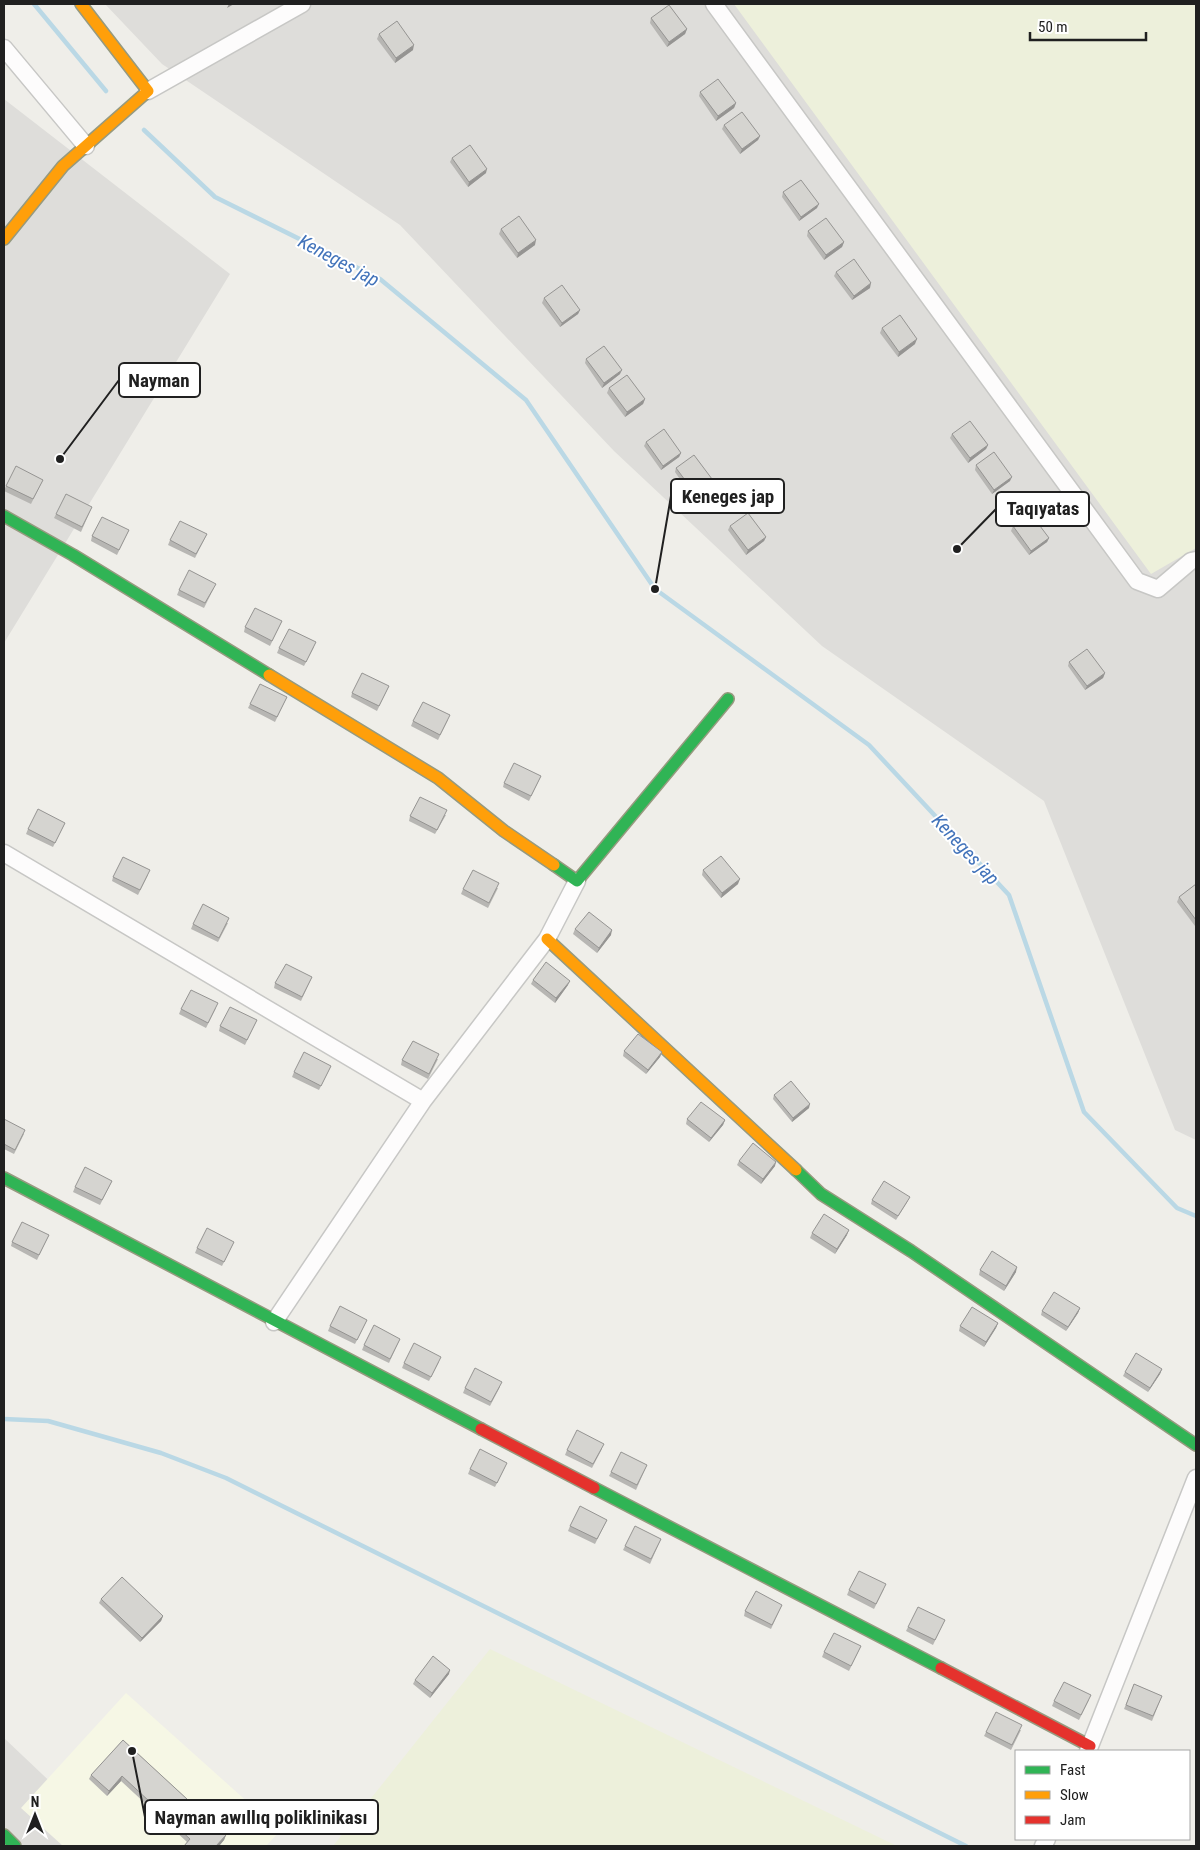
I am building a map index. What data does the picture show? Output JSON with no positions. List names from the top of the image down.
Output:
{
  "water": ["Keneges jap"],
  "places": [
    "Nayman",
    "Taqıyatas",
    "Keneges jap",
    "Nayman awıllıq poliklinikası"
  ],
  "legend": ["Fast", "Slow", "Jam"],
  "scale_bar": "50 m",
  "north": "top"
}
